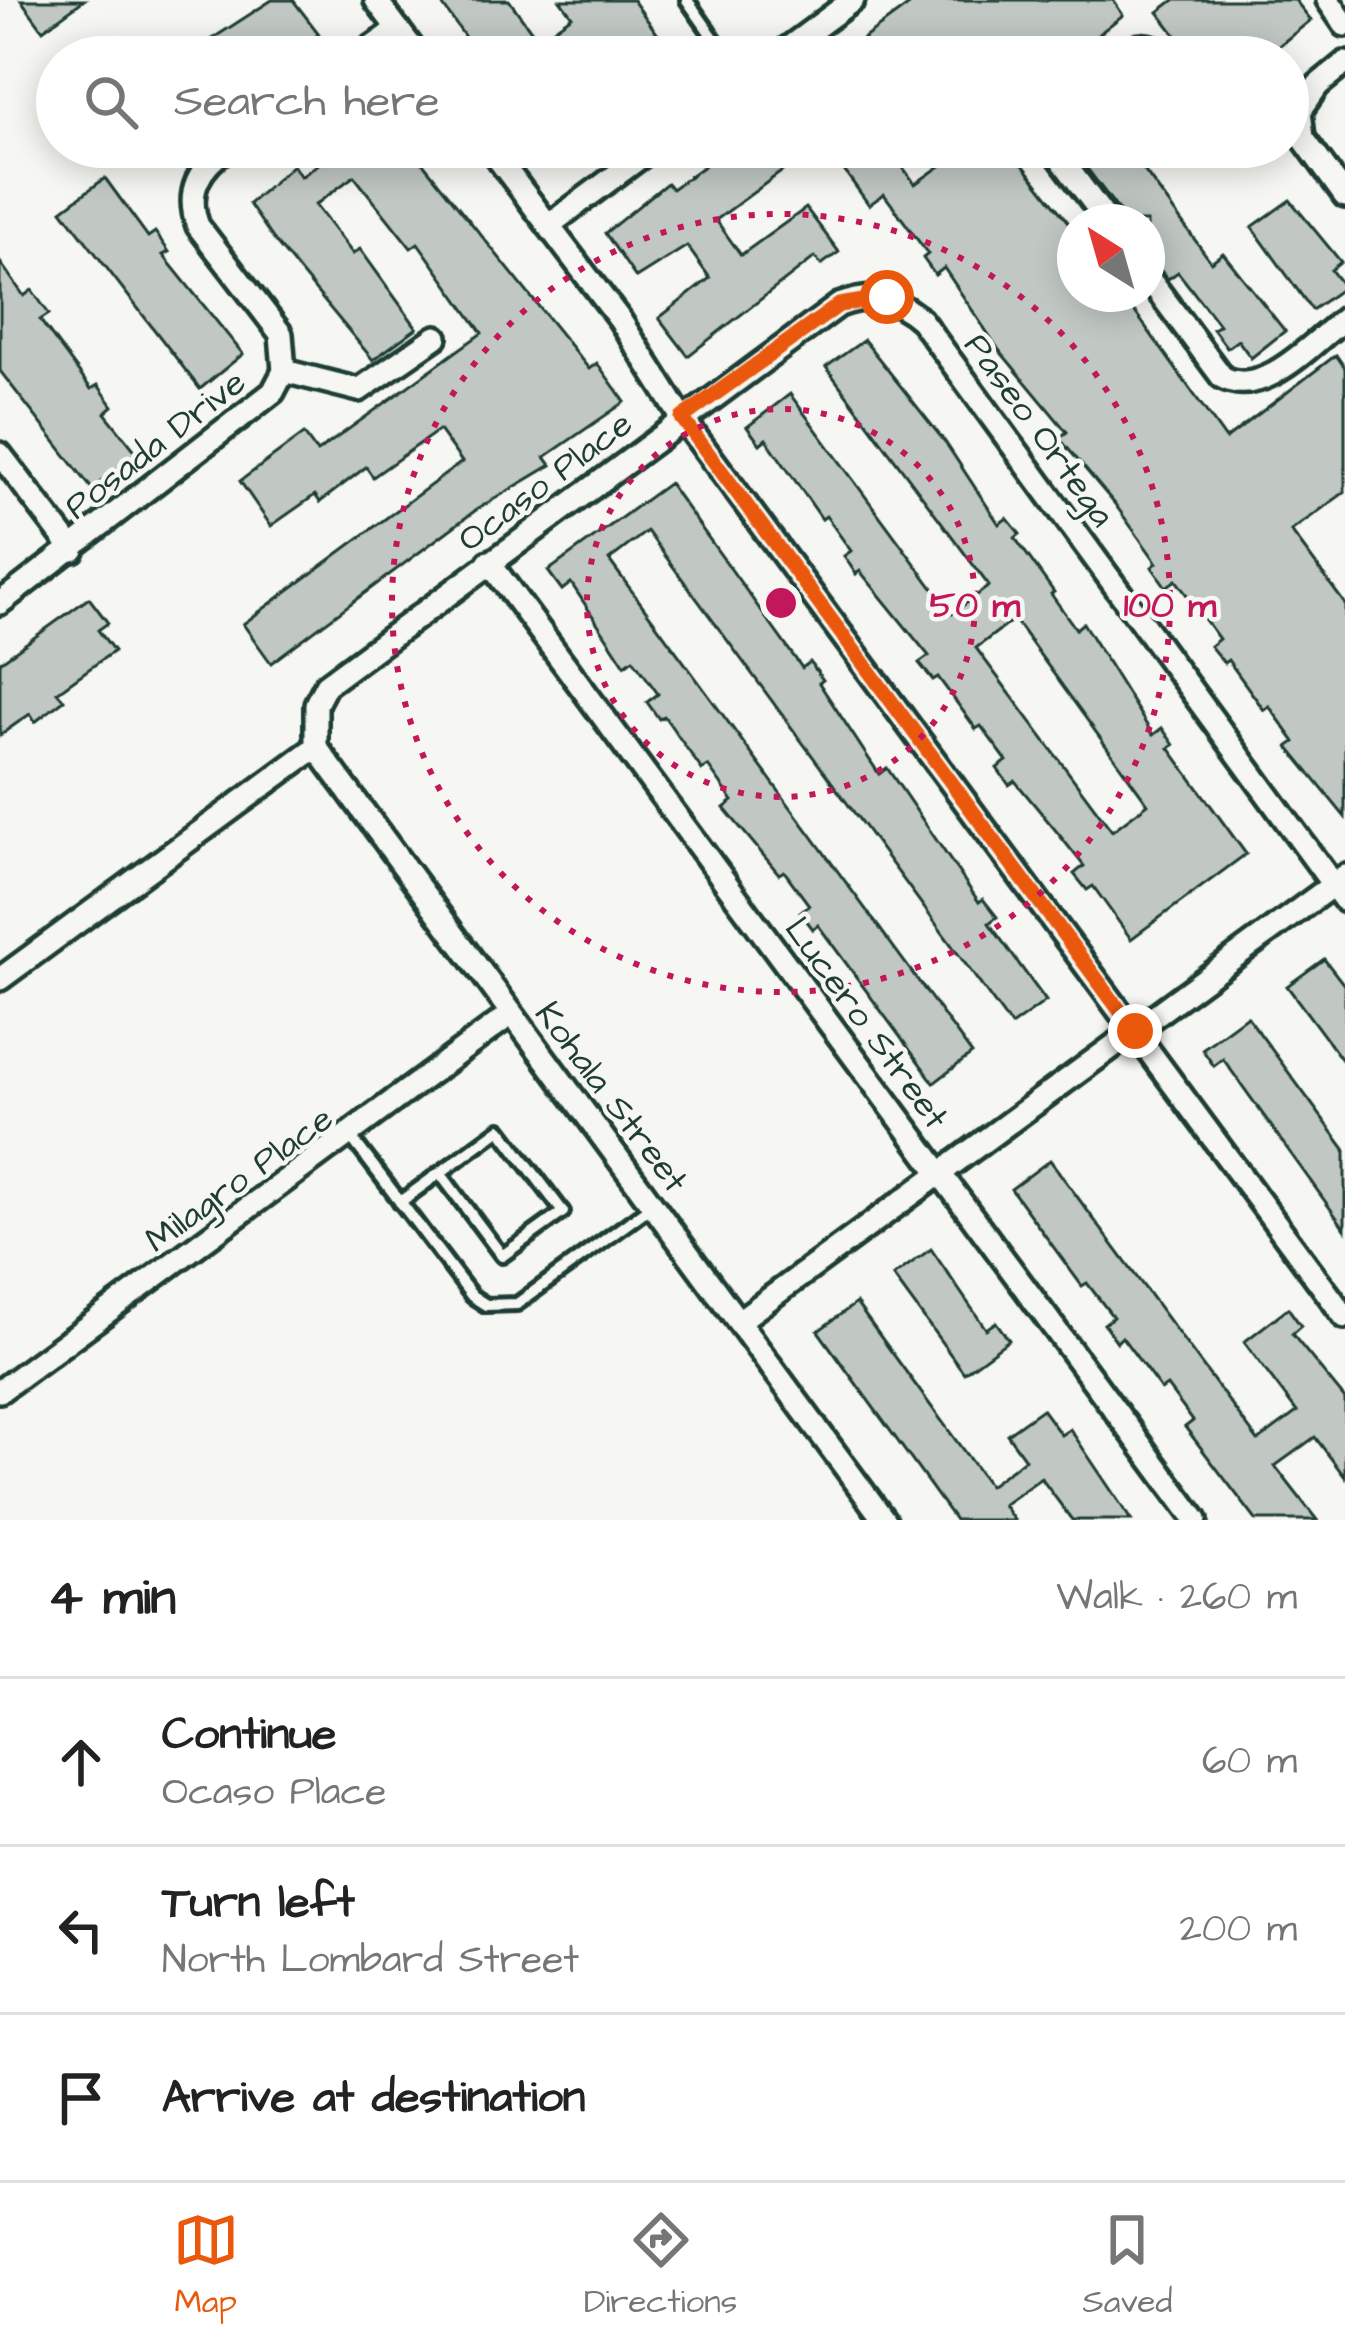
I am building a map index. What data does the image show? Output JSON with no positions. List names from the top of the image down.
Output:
{
  "streets": {
    "street": [
      "Paseo Ortega",
      "Posada Drive",
      "Ocaso Place",
      "Lucero Street",
      "Kohala Street",
      "Milagro Place"
    ]
  },
  "crossings": [
    ["Paseo Ortega", "Ocaso Place"],
    ["Ocaso Place", "Lucero Street"],
    ["Ocaso Place", "Kohala Street"],
    ["Kohala Street", "Milagro Place"]
  ],
  "north": "top left",
  "page": {
    "search": "Search here",
    "heading": ["4 min", "Walk · 260 m"],
    "list": [
      ["Continue", "Ocaso Place", "60 m"],
      ["Turn left", "North Lombard Street", "200 m"],
      "Arrive at destination"
    ],
    "nav": ["Map", "Directions", "Saved"]
  },
  "rings": ["50 m", "100 m"]
}
